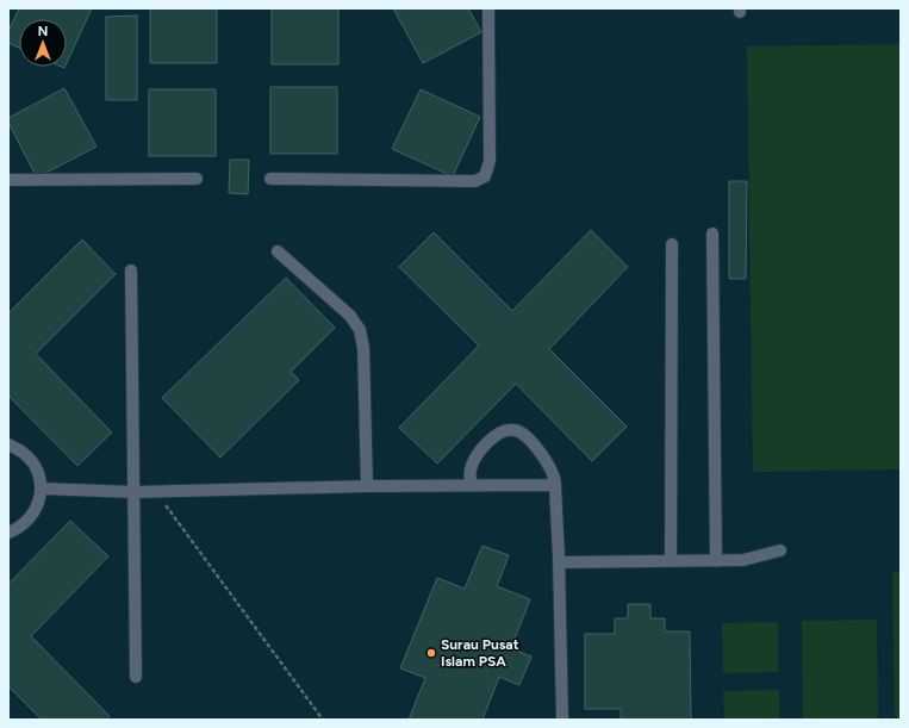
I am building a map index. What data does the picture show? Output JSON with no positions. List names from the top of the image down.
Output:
{
  "places": ["Surau Pusat Islam PSA"],
  "north": "top"
}
